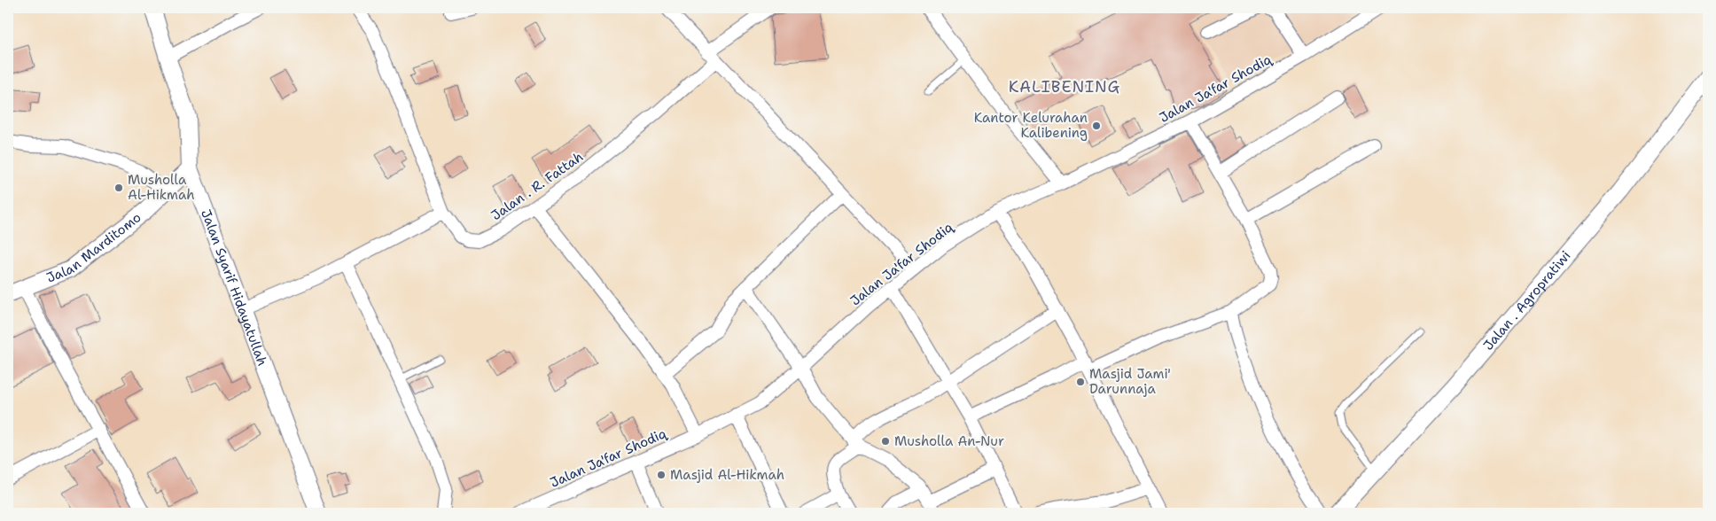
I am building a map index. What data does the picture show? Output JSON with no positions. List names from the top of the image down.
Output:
{
  "streets": {
    "street": [
      "Jalan Ja'far Shodiq",
      "Jalan . R. Fattah",
      "Jalan Marditomo",
      "Jalan Syarif Hidayatullah",
      "Jalan . Agropratiwi"
    ]
  },
  "crossings": [
    ["Jalan Marditomo", "Jalan Syarif Hidayatullah"]
  ],
  "districts": ["KALIBENING"],
  "places": [
    "Kantor Kelurahan Kalibening",
    "Musholla Al-Hikmah",
    "Masjid Jami' Darunnaja",
    "Musholla An-Nur",
    "Masjid Al-Hikmah"
  ]
}
